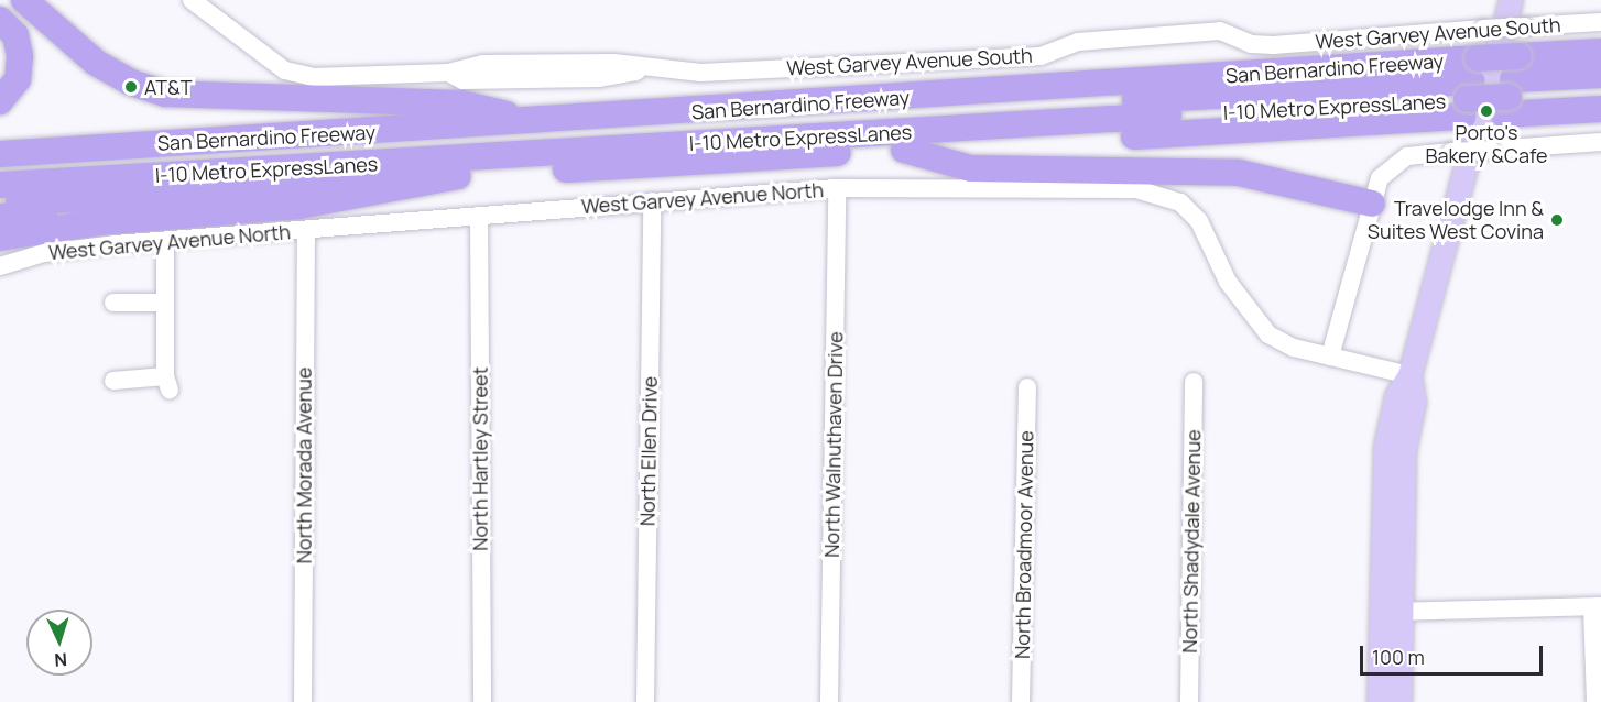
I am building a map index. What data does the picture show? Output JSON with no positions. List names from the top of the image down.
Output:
{
  "streets": {
    "highway": ["San Bernardino Freeway", "I-10 Metro ExpressLanes"],
    "street": [
      "West Garvey Avenue South",
      "West Garvey Avenue North",
      "North Walnuthaven Drive",
      "North Ellen Drive",
      "North Hartley Street",
      "North Morada Avenue",
      "North Shadydale Avenue",
      "North Broadmoor Avenue"
    ]
  },
  "crossings": [
    ["San Bernardino Freeway", "I-10 Metro ExpressLanes"],
    ["West Garvey Avenue North", "North Walnuthaven Drive"],
    ["West Garvey Avenue North", "North Ellen Drive"],
    ["West Garvey Avenue North", "North Hartley Street"],
    ["West Garvey Avenue North", "North Morada Avenue"]
  ],
  "places": ["AT&T", "Porto's Bakery &Cafe", "Travelodge Inn & Suites West Covina"],
  "scale_bar": "100 m",
  "north": "bottom"
}
